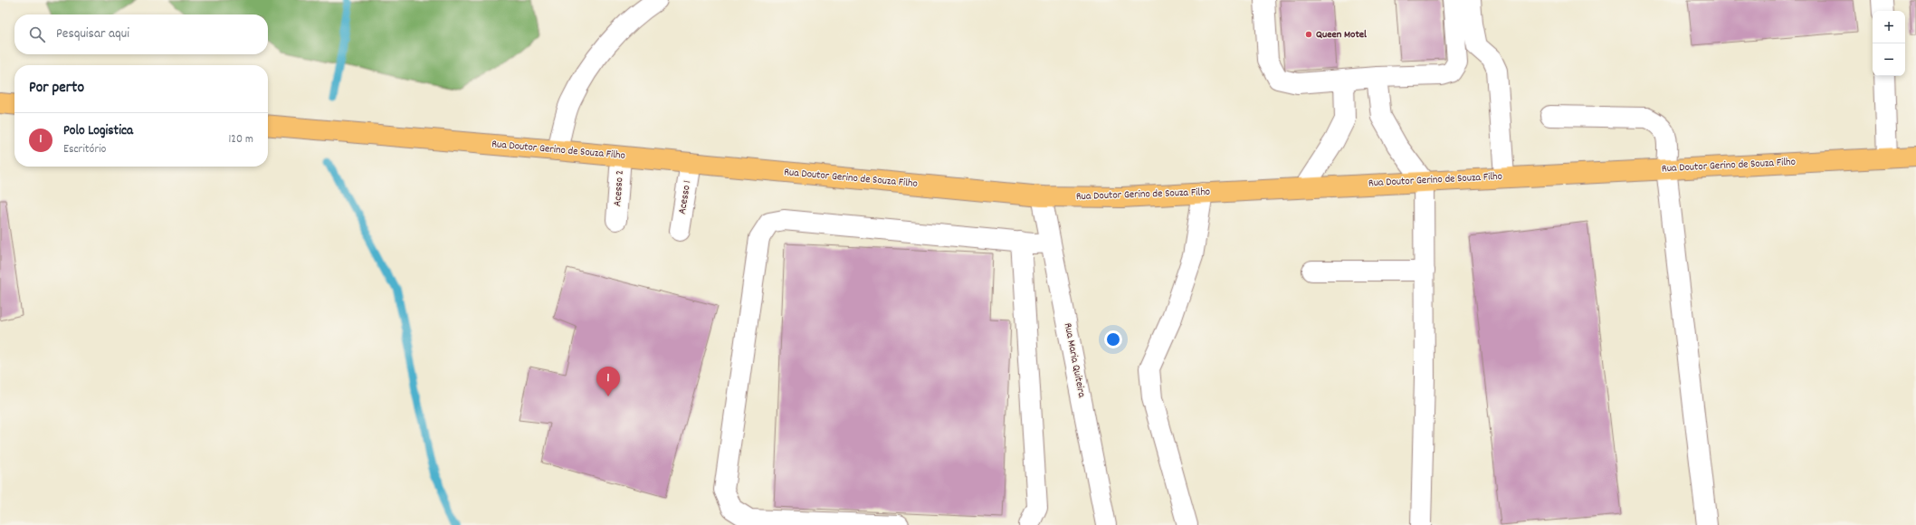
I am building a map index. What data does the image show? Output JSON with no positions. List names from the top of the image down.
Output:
{
  "streets": {
    "main road": ["Rua Doutor Gerino de Souza Filho"],
    "street": ["Acesso 2", "Acesso 1", "Rua Maria Quiteira"]
  },
  "crossings": [
    ["Rua Doutor Gerino de Souza Filho", "Acesso 2"],
    ["Rua Doutor Gerino de Souza Filho", "Acesso 1"],
    ["Rua Doutor Gerino de Souza Filho", "Rua Maria Quiteira"]
  ],
  "places": ["Queen Motel"],
  "page": {
    "map_buttons": ["+", "−"],
    "search": "Pesquisar aqui",
    "heading": "Por perto",
    "list": [
      {
        "mark": "1",
        "name": "Polo Logistica",
        "note": "Escritório",
        "value": "120 m"
      }
    ],
    "pins": "1"
  }
}
